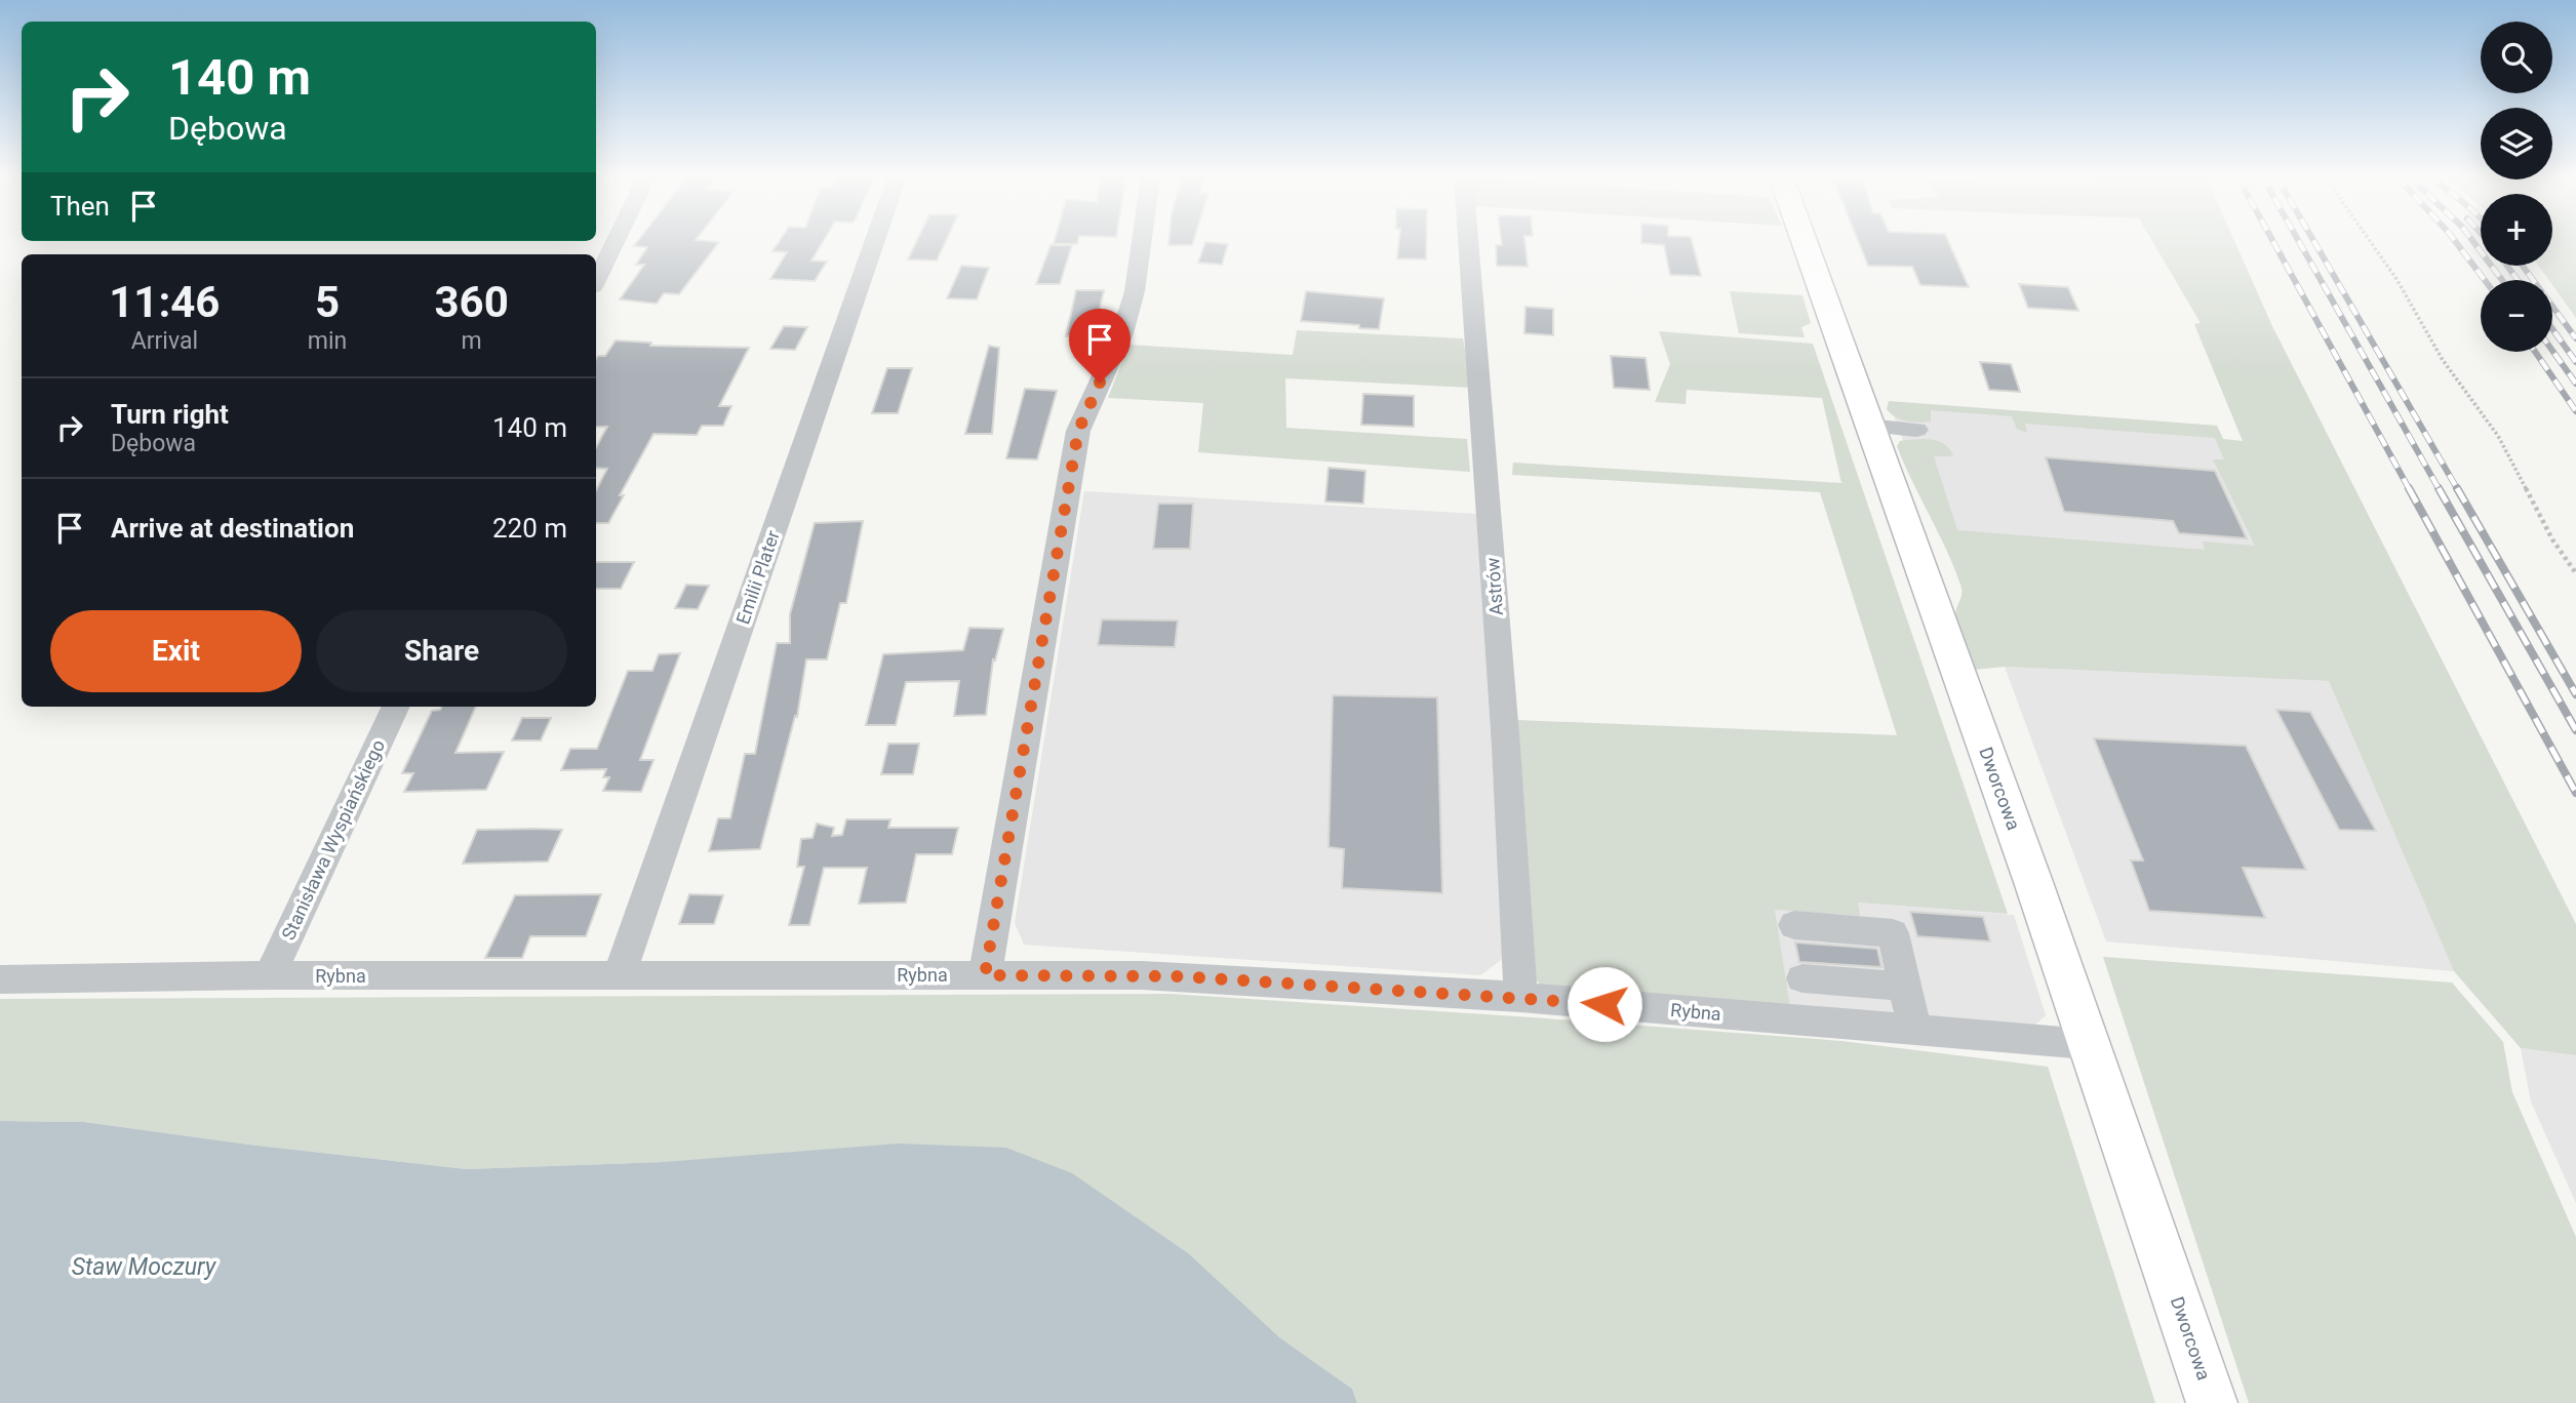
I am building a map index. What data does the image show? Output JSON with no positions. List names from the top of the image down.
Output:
{
  "streets": {
    "main road": ["Dworcowa"],
    "street": [
      "Emilii Plater",
      "Astrów",
      "Stanisława Wyspiańskiego",
      "Rybna"
    ]
  },
  "crossings": [
    ["Emilii Plater", "Rybna"],
    ["Astrów", "Rybna"],
    ["Dworcowa", "Rybna"],
    ["Stanisława Wyspiańskiego", "Rybna"]
  ],
  "water": ["Staw Moczury"],
  "page": {
    "map_buttons": ["+", "−"],
    "turn": ["140 m", "Dębowa"],
    "then": "Then",
    "eta": [
      "11:46",
      "Arrival",
      "5",
      "min",
      "360",
      "m"
    ],
    "list": [
      {
        "name": "Turn right",
        "note": "Dębowa",
        "value": "140 m"
      },
      {
        "name": "Arrive at destination",
        "value": "220 m"
      }
    ],
    "buttons": ["Exit", "Share"]
  }
}
